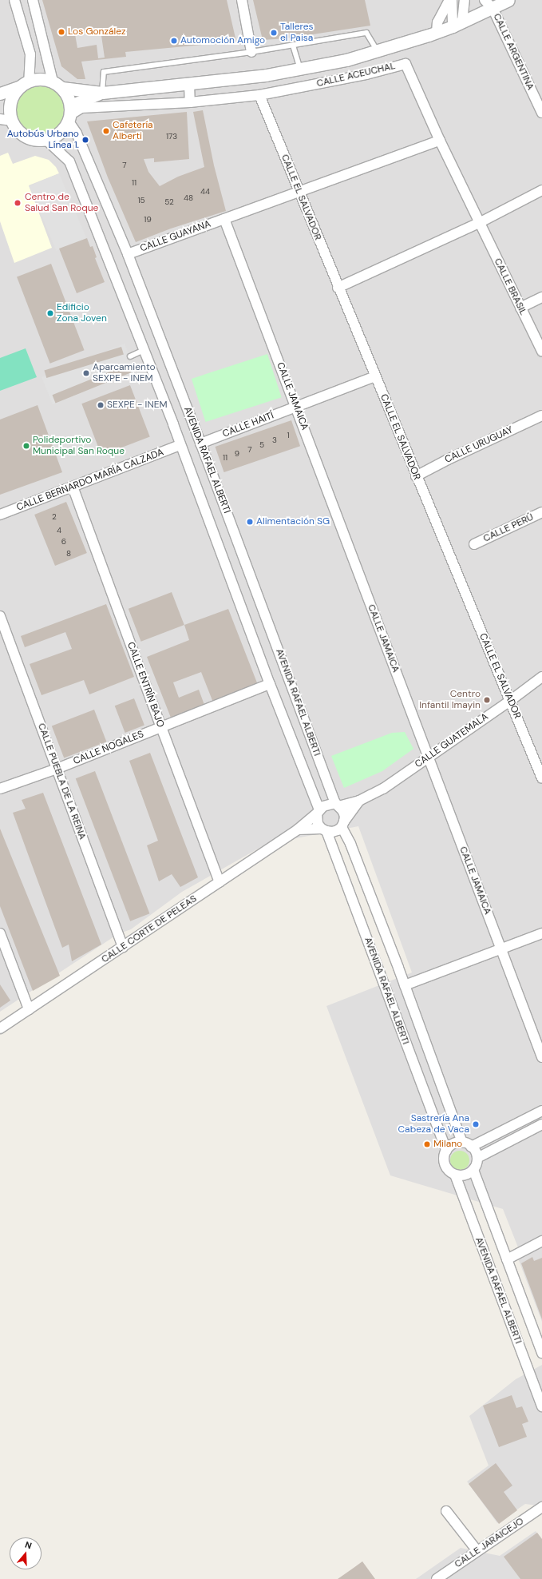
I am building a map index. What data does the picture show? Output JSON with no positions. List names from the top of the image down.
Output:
{
  "streets": {
    "street": [
      "CALLE ARGENTINA",
      "CALLE ACEUCHAL",
      "CALLE EL SALVADOR",
      "CALLE GUAYANA",
      "CALLE BRASIL",
      "CALLE JAMAICA",
      "CALLE HAITÍ",
      "CALLE URUGUAY",
      "AVENIDA RAFAEL ALBERTI",
      "CALLE BERNARDO MARÍA CALZADA",
      "CALLE PERÚ",
      "CALLE ENTRÍN BAJO",
      "CALLE GUATEMALA",
      "CALLE NOGALES",
      "CALLE PUEBLA DE LA REINA",
      "CALLE CORTE DE PELEAS",
      "CALLE JARAICEJO"
    ]
  },
  "crossings": [
    ["CALLE ARGENTINA", "CALLE ACEUCHAL"],
    ["CALLE ACEUCHAL", "CALLE EL SALVADOR"],
    ["CALLE ACEUCHAL", "CALLE GUAYANA"],
    ["CALLE ACEUCHAL", "CALLE BRASIL"],
    ["CALLE ACEUCHAL", "AVENIDA RAFAEL ALBERTI"],
    ["CALLE EL SALVADOR", "CALLE GUAYANA"],
    ["CALLE EL SALVADOR", "CALLE HAITÍ"],
    ["CALLE EL SALVADOR", "CALLE URUGUAY"],
    ["CALLE EL SALVADOR", "CALLE GUATEMALA"],
    ["CALLE GUAYANA", "CALLE JAMAICA"],
    ["CALLE GUAYANA", "AVENIDA RAFAEL ALBERTI"],
    ["CALLE JAMAICA", "CALLE HAITÍ"],
    ["CALLE JAMAICA", "CALLE GUATEMALA"],
    ["CALLE HAITÍ", "AVENIDA RAFAEL ALBERTI"],
    ["AVENIDA RAFAEL ALBERTI", "CALLE BERNARDO MARÍA CALZADA"],
    ["AVENIDA RAFAEL ALBERTI", "CALLE GUATEMALA"],
    ["AVENIDA RAFAEL ALBERTI", "CALLE NOGALES"],
    ["AVENIDA RAFAEL ALBERTI", "CALLE CORTE DE PELEAS"],
    ["CALLE BERNARDO MARÍA CALZADA", "CALLE ENTRÍN BAJO"],
    ["CALLE ENTRÍN BAJO", "CALLE NOGALES"],
    ["CALLE ENTRÍN BAJO", "CALLE CORTE DE PELEAS"],
    ["CALLE GUATEMALA", "CALLE CORTE DE PELEAS"],
    ["CALLE NOGALES", "CALLE PUEBLA DE LA REINA"],
    ["CALLE PUEBLA DE LA REINA", "CALLE CORTE DE PELEAS"]
  ],
  "places": [
    "Los González",
    "Talleres el Paisa",
    "Automoción Amigo",
    "Cafetería Alberti",
    "Autobús Urbano Línea 1.",
    "Centro de Salud San Roque",
    "Edificio Zona Joven",
    "Aparcamiento SEXPE - INEM",
    "SEXPE - INEM",
    "Polideportivo Municipal San Roque",
    "Alimentación SG",
    "Centro Infantil Imayin",
    "Sastrería Ana Cabeza de Vaca",
    "Milano"
  ],
  "house_numbers": [
    "173",
    "7",
    "11",
    "44",
    "48",
    "15",
    "52",
    "19",
    "1",
    "3",
    "5",
    "7",
    "9",
    "11",
    "2",
    "4",
    "6",
    "8"
  ],
  "north": "top"
}
